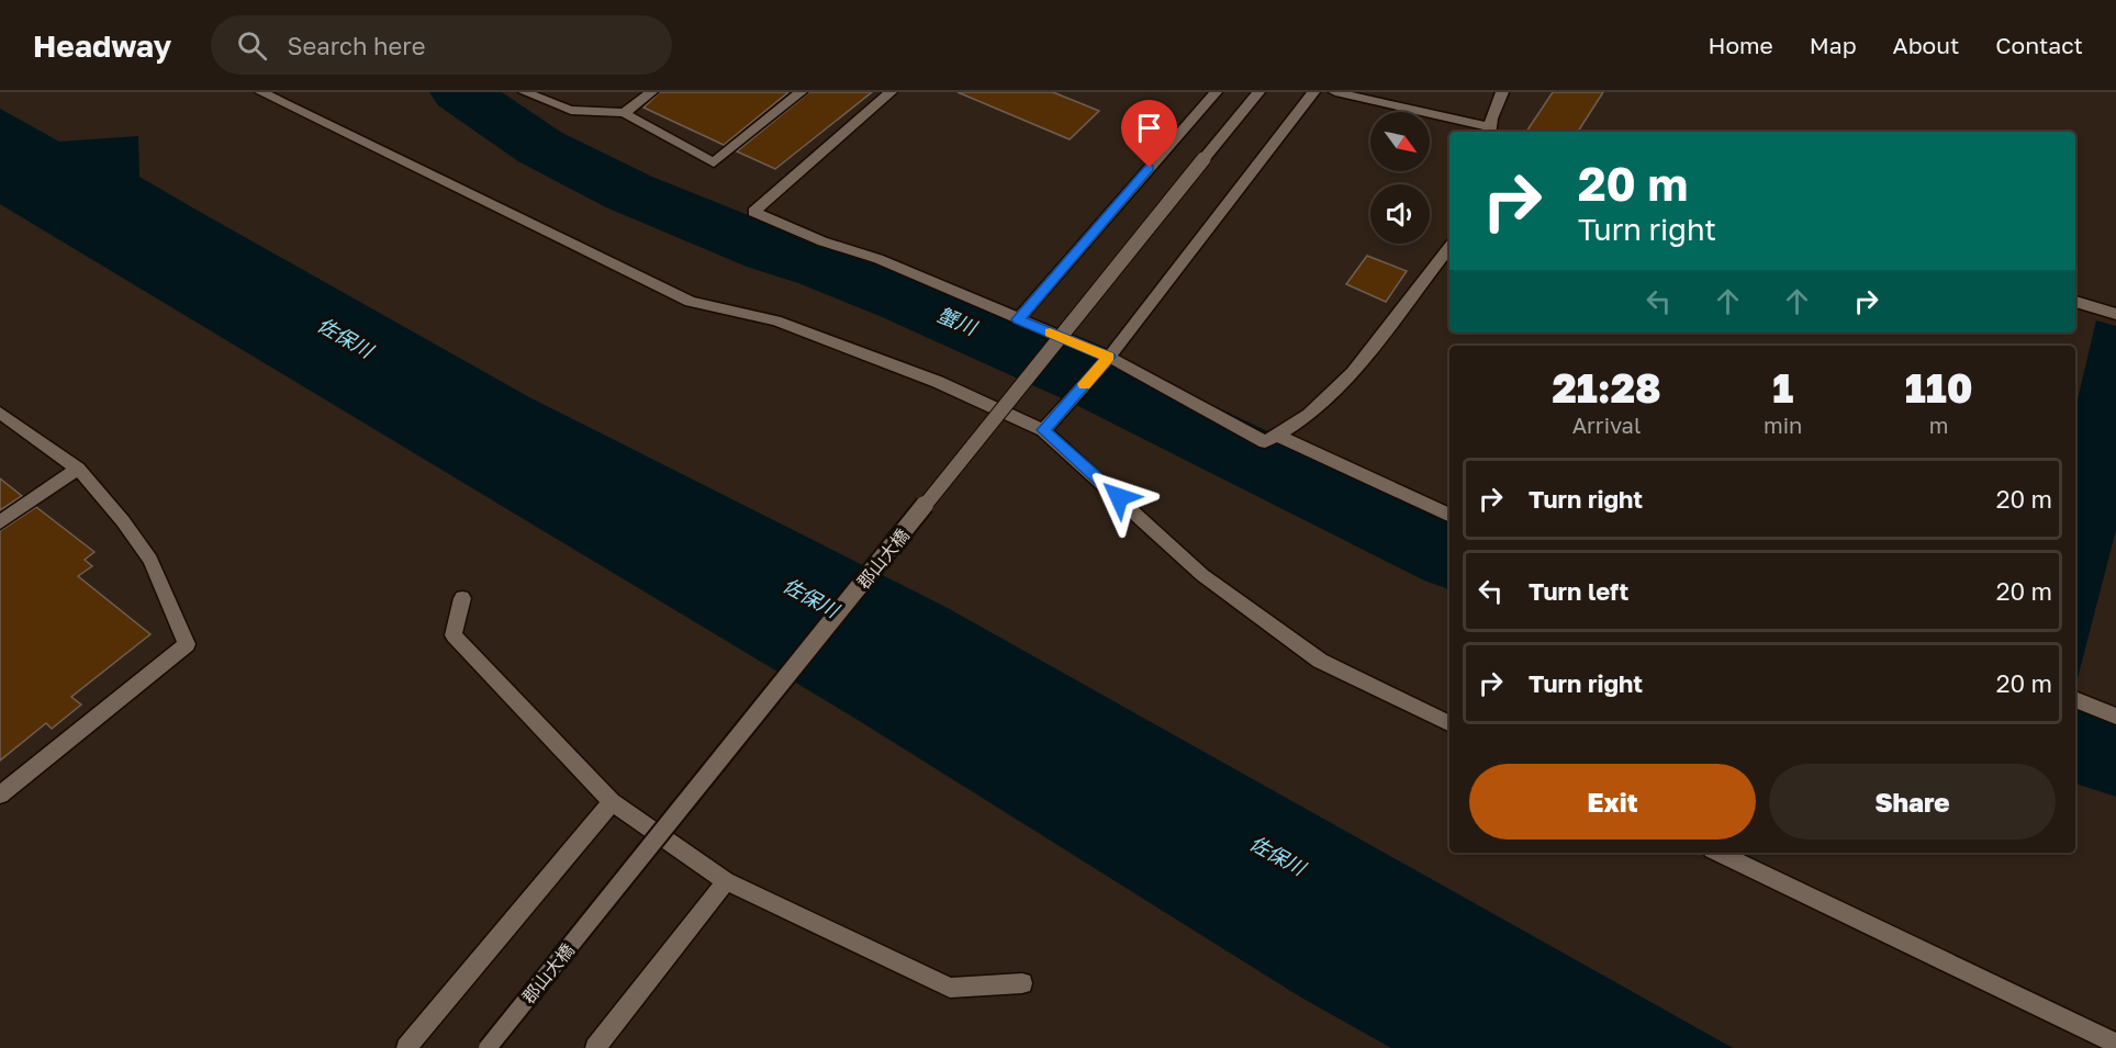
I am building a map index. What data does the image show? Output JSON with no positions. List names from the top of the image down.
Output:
{
  "streets": {
    "street": ["郡山大橋"]
  },
  "water": ["蟹川", "佐保川"],
  "north": "bottom right",
  "page": {
    "header": "Headway",
    "search": "Search here",
    "nav": [
      "Home",
      "Map",
      "About",
      "Contact"
    ],
    "turn": ["20 m", "Turn right"],
    "eta": [
      "21:28",
      "Arrival",
      "1",
      "min",
      "110",
      "m"
    ],
    "list": [
      {
        "name": "Turn right",
        "value": "20 m"
      },
      {
        "name": "Turn left",
        "value": "20 m"
      },
      {
        "name": "Turn right",
        "value": "20 m"
      }
    ],
    "buttons": ["Exit", "Share"]
  }
}
